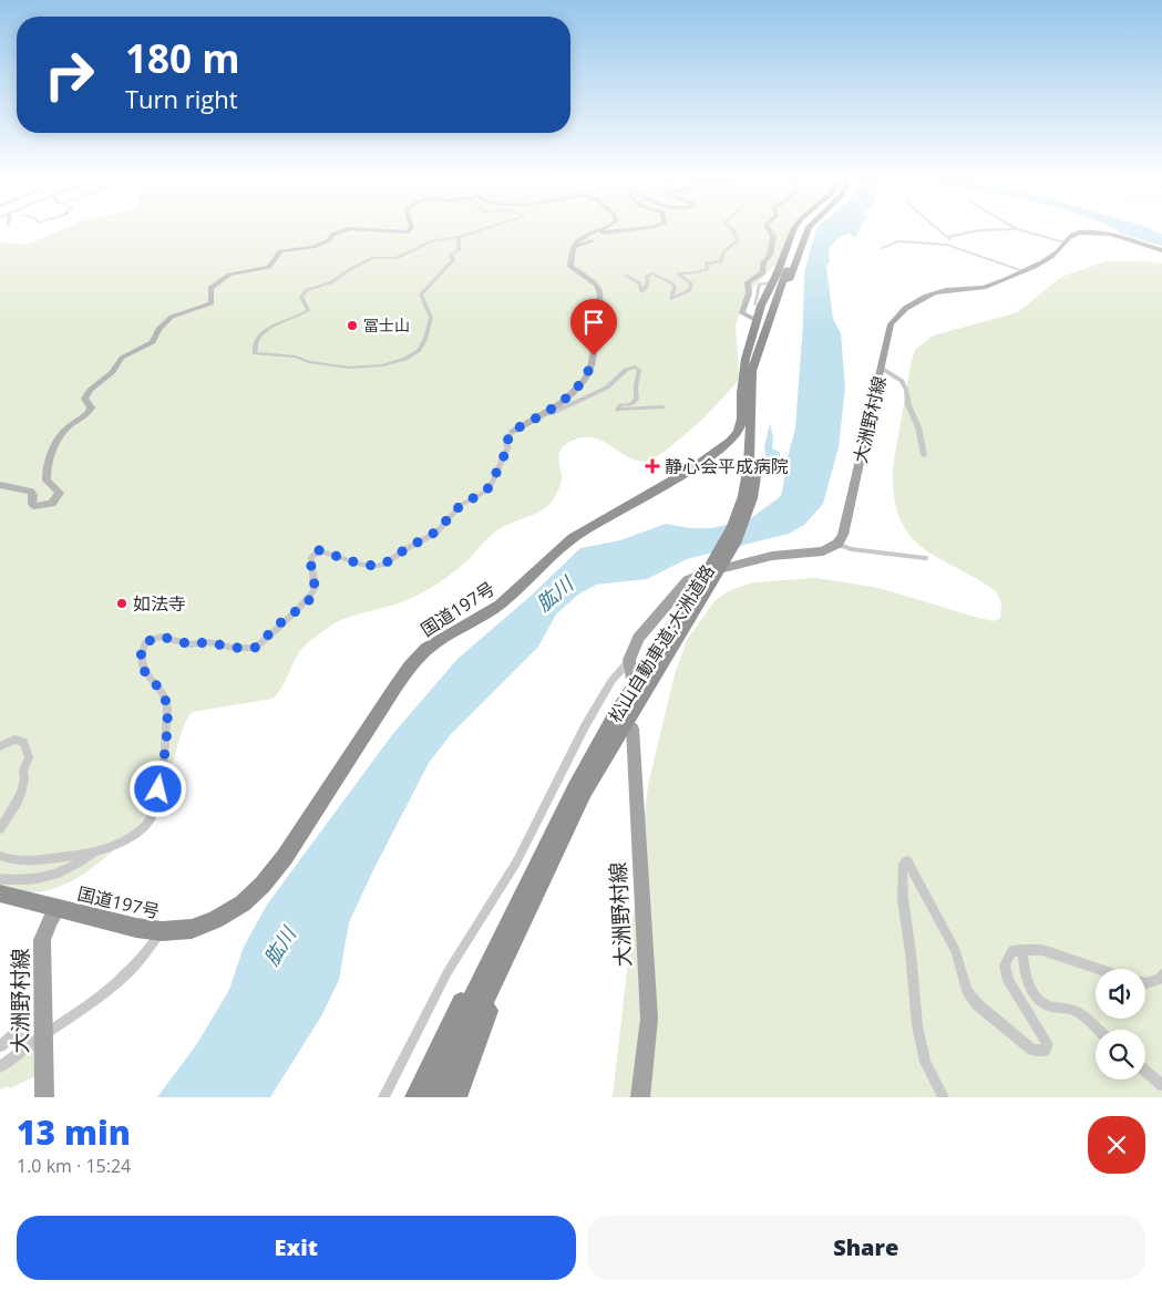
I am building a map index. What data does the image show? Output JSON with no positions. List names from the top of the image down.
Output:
{
  "streets": {
    "highway": ["国道197号", "松山自動車道;大洲道路"],
    "main road": ["大洲野村線"]
  },
  "crossings": [
    ["大洲野村線", "国道197号"]
  ],
  "water": ["肱川"],
  "places": {
    "other": ["冨士山", "如法寺"],
    "health": ["静心会平成病院"]
  },
  "page": {
    "turn": ["180 m", "Turn right"],
    "heading": ["13 min", "1.0 km · 15:24"],
    "buttons": ["Exit", "Share"]
  }
}
